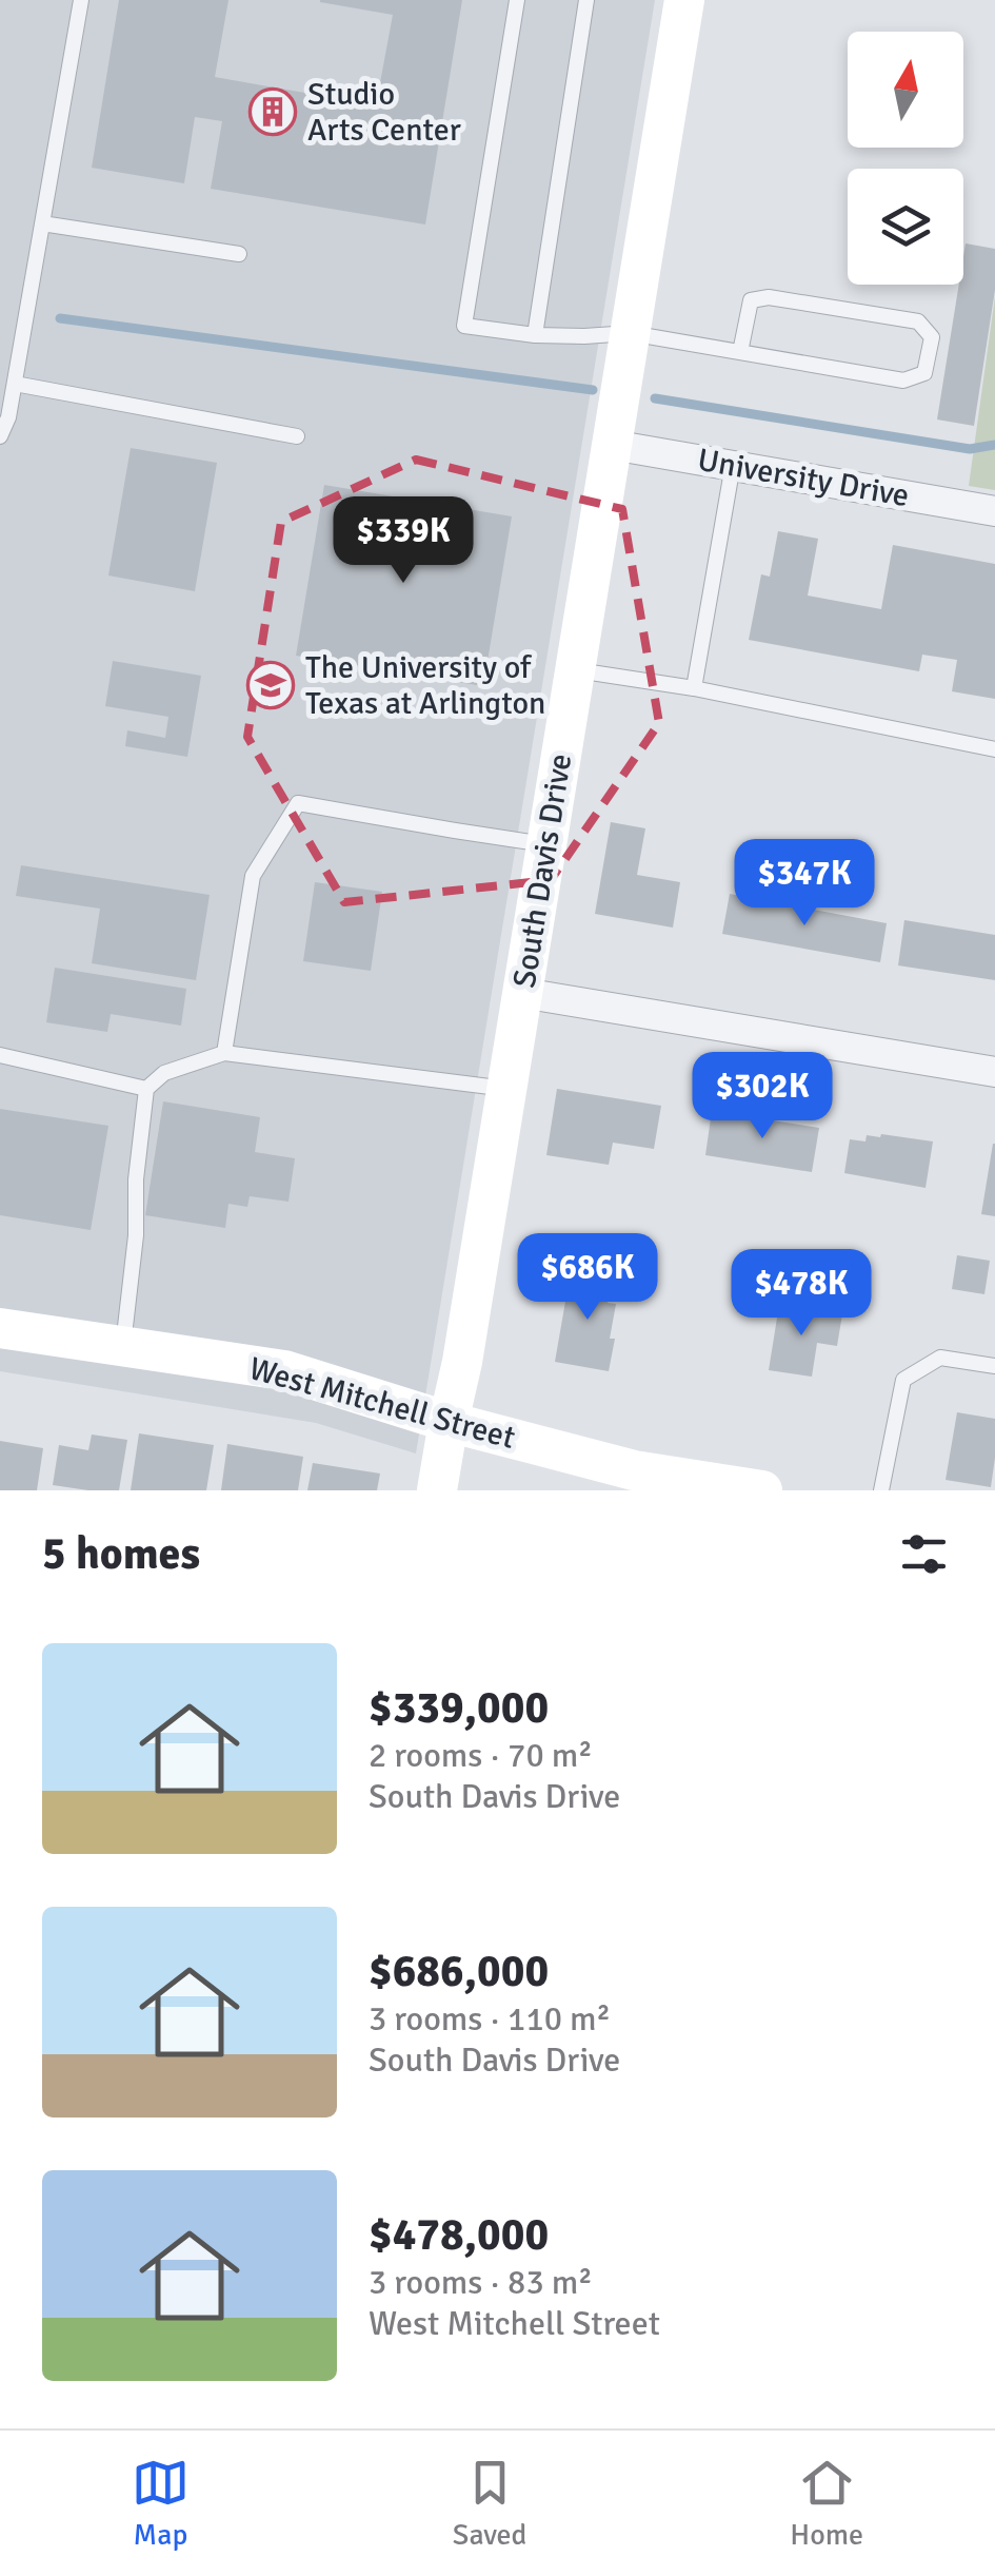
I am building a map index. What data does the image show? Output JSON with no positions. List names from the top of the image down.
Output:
{
  "streets": {
    "street": ["University Drive", "South Davis Drive", "West Mitchell Street"]
  },
  "crossings": [
    ["University Drive", "South Davis Drive"],
    ["South Davis Drive", "West Mitchell Street"]
  ],
  "places": {
    "building": ["Studio Arts Center"],
    "school or university": ["The University of Texas at Arlington"]
  },
  "north": "top",
  "page": {
    "price": [
      "$339K",
      "$347K",
      "$302K",
      "$686K",
      "$478K"
    ],
    "heading": "5 homes",
    "list": [
      {
        "name": "$339,000",
        "note": "2 rooms · 70 m² · South Davis Drive"
      },
      {
        "name": "$686,000",
        "note": "3 rooms · 110 m² · South Davis Drive"
      },
      {
        "name": "$478,000",
        "note": "3 rooms · 83 m² · West Mitchell Street"
      }
    ],
    "tabs": ["Map", "Saved", "Home"]
  }
}
